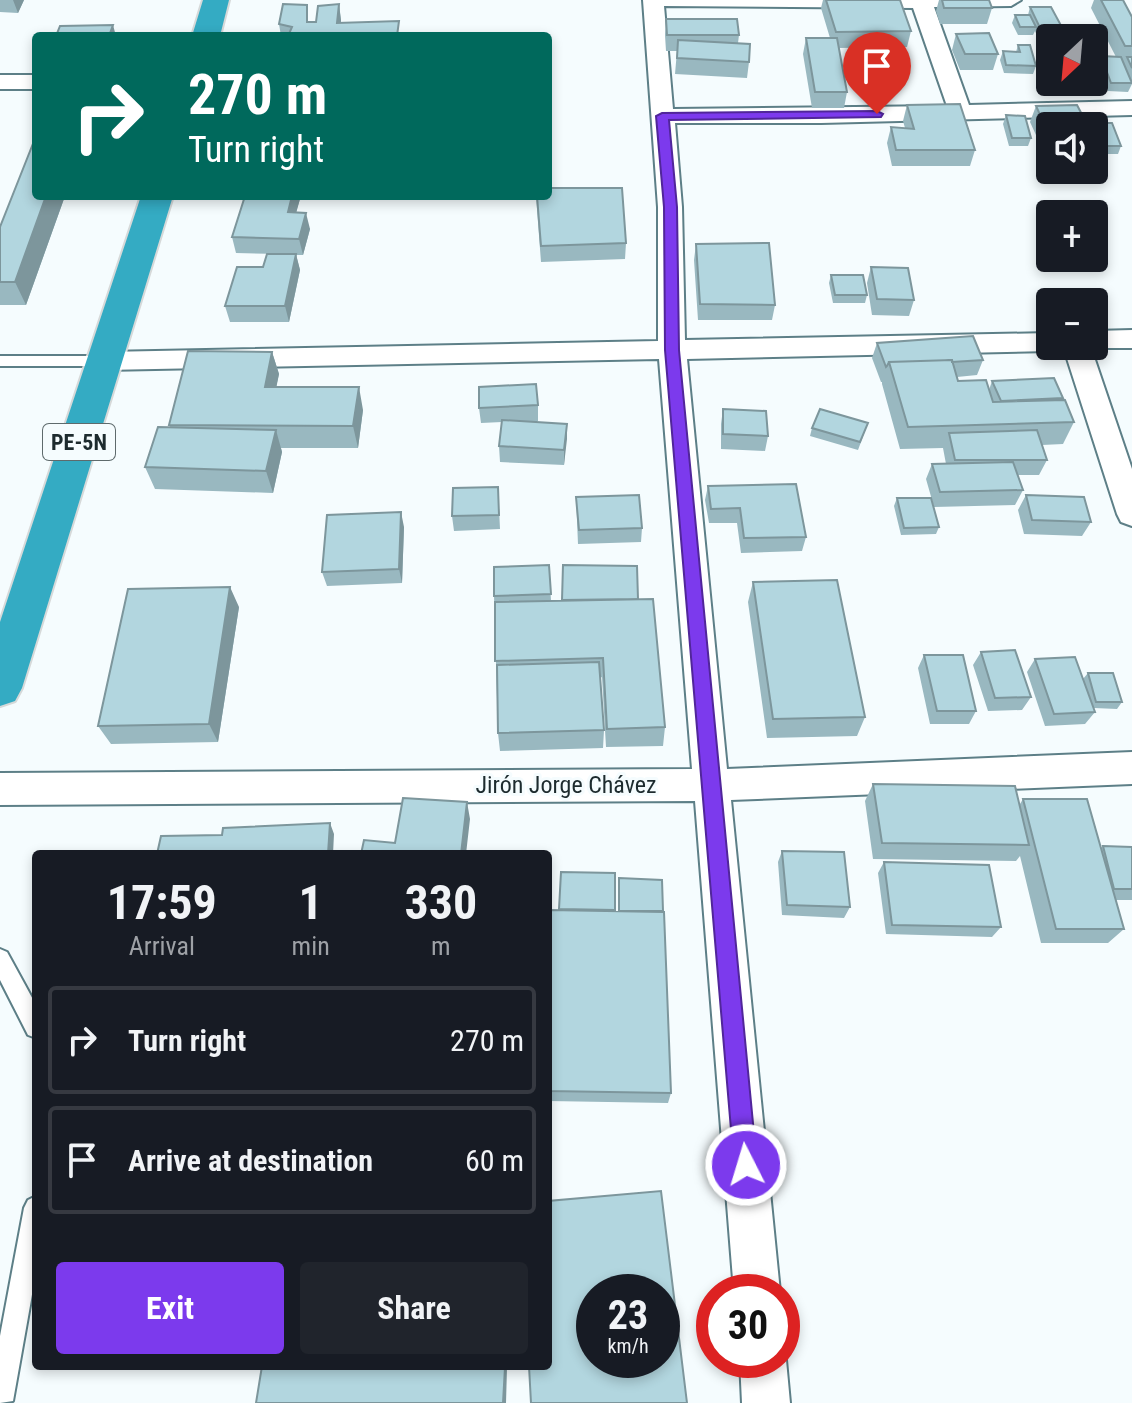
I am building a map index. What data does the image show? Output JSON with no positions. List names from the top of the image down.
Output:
{
  "streets": {
    "highway": ["PE-5N"],
    "street": ["Jirón Jorge Chávez"]
  },
  "north": "bottom left",
  "page": {
    "map_buttons": ["+", "−"],
    "turn": ["270 m", "Turn right"],
    "eta": [
      "17:59",
      "Arrival",
      "1",
      "min",
      "330",
      "m"
    ],
    "list": [
      {
        "name": "Turn right",
        "value": "270 m"
      },
      {
        "name": "Arrive at destination",
        "value": "60 m"
      }
    ],
    "buttons": ["Exit", "Share"],
    "speed": "23 km/h",
    "limit": "30"
  }
}
